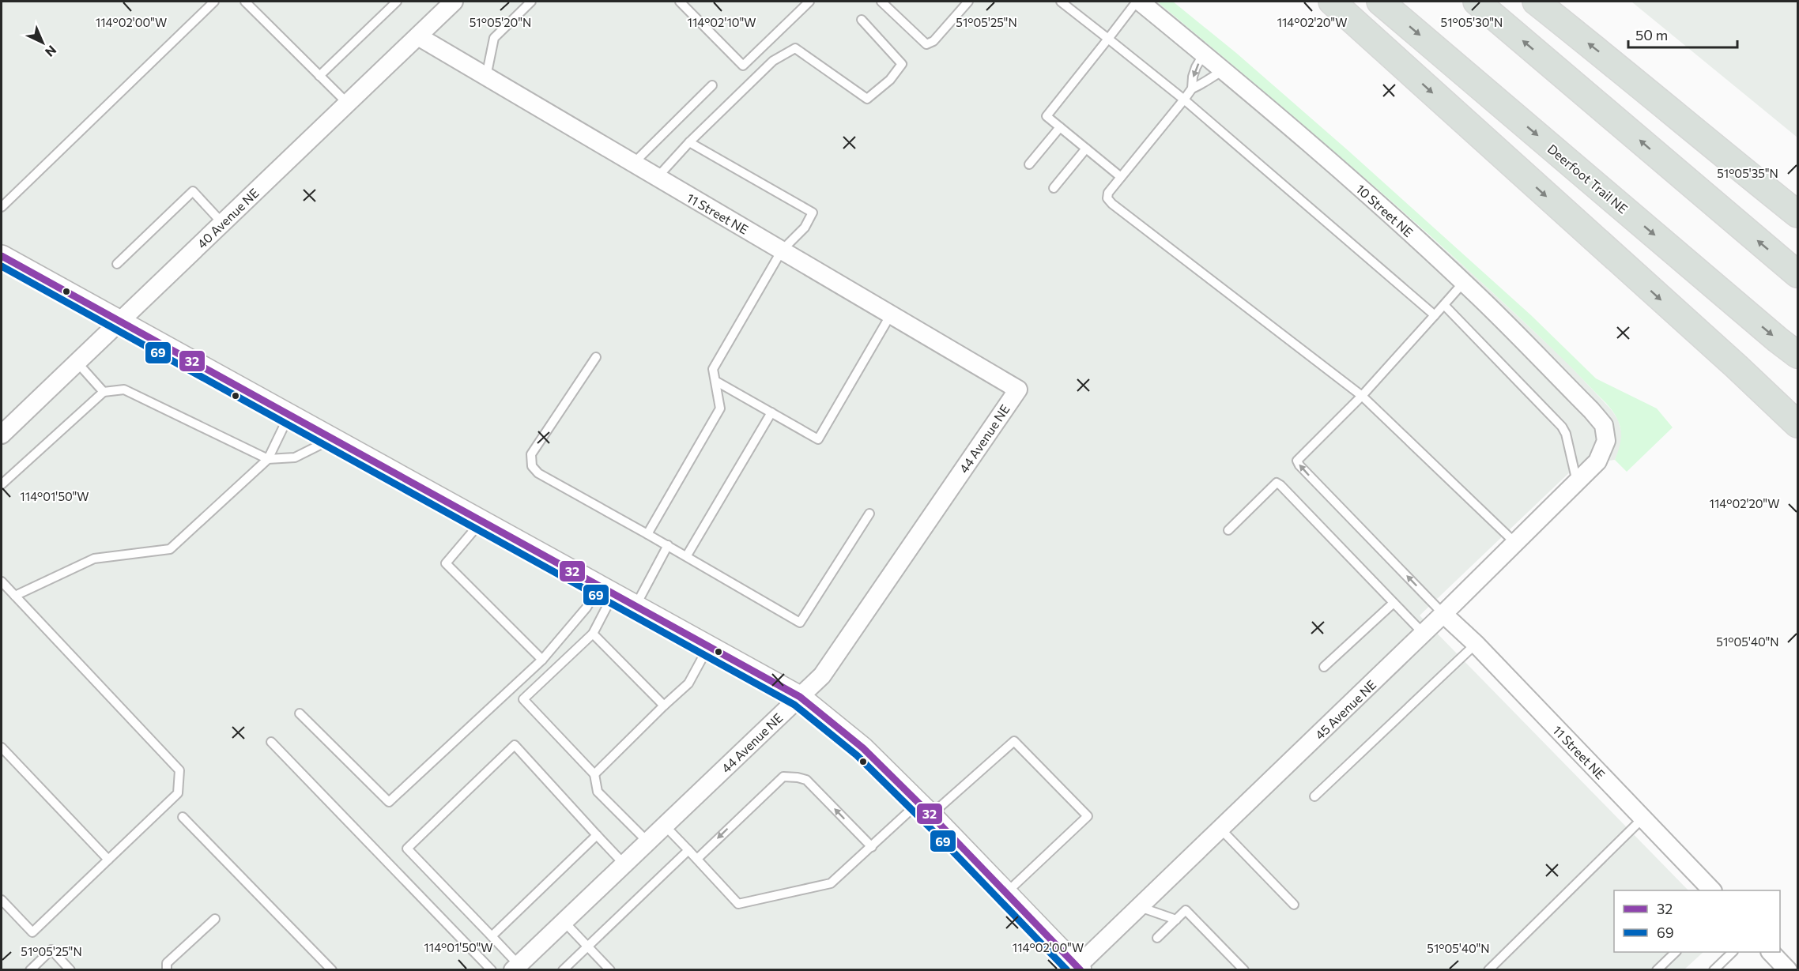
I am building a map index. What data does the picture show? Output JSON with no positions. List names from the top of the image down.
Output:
{
  "streets": {
    "highway": ["Deerfoot Trail NE"],
    "street": [
      "10 Street NE",
      "11 Street NE",
      "40 Avenue NE",
      "44 Avenue NE",
      "45 Avenue NE"
    ]
  },
  "crossings": [
    ["10 Street NE", "45 Avenue NE"],
    ["11 Street NE", "40 Avenue NE"],
    ["11 Street NE", "44 Avenue NE"],
    ["11 Street NE", "45 Avenue NE"]
  ],
  "lines": ["transit line 32", "transit line 69"],
  "legend": ["32", "69"],
  "scale_bar": "50 m",
  "north": "bottom right",
  "coordinates": [
    "51°05'20\"N",
    "51°05'25\"N",
    "51°05'30\"N",
    "114°02'00\"W",
    "114°02'10\"W",
    "114°02'20\"W",
    "51°05'35\"N",
    "114°01'50\"W",
    "51°05'40\"N"
  ]
}
